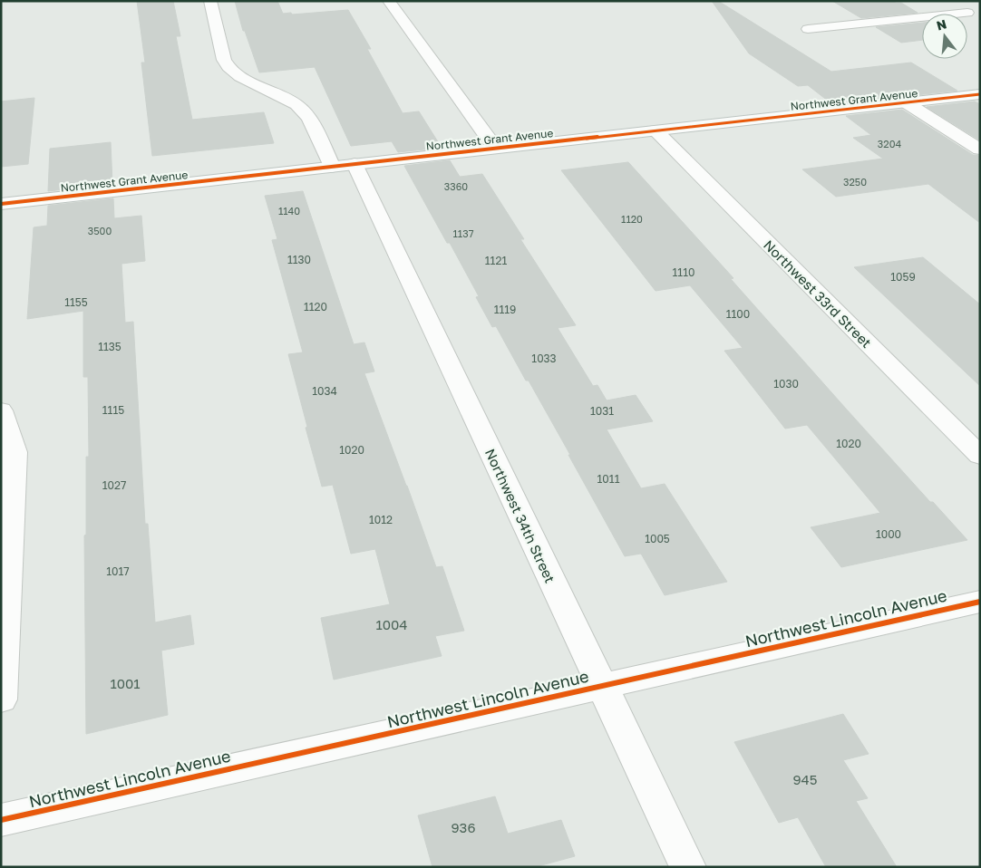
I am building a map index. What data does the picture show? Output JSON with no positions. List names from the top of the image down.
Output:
{
  "streets": {
    "street": [
      "Northwest Grant Avenue",
      "Northwest 33rd Street",
      "Northwest 34th Street",
      "Northwest Lincoln Avenue"
    ]
  },
  "crossings": [
    ["Northwest Grant Avenue", "Northwest 33rd Street"],
    ["Northwest Grant Avenue", "Northwest 34th Street"],
    ["Northwest 34th Street", "Northwest Lincoln Avenue"]
  ],
  "house_numbers": [
    "3204",
    "3250",
    "3360",
    "1140",
    "1120",
    "3500",
    "1137",
    "1130",
    "1121",
    "1110",
    "1059",
    "1155",
    "1120",
    "1119",
    "1100",
    "1135",
    "1033",
    "1030",
    "1034",
    "1115",
    "1031",
    "1020",
    "1020",
    "1011",
    "1027",
    "1012",
    "1000",
    "1005",
    "1017",
    "1004",
    "1001",
    "945",
    "936"
  ],
  "north": "top"
}
